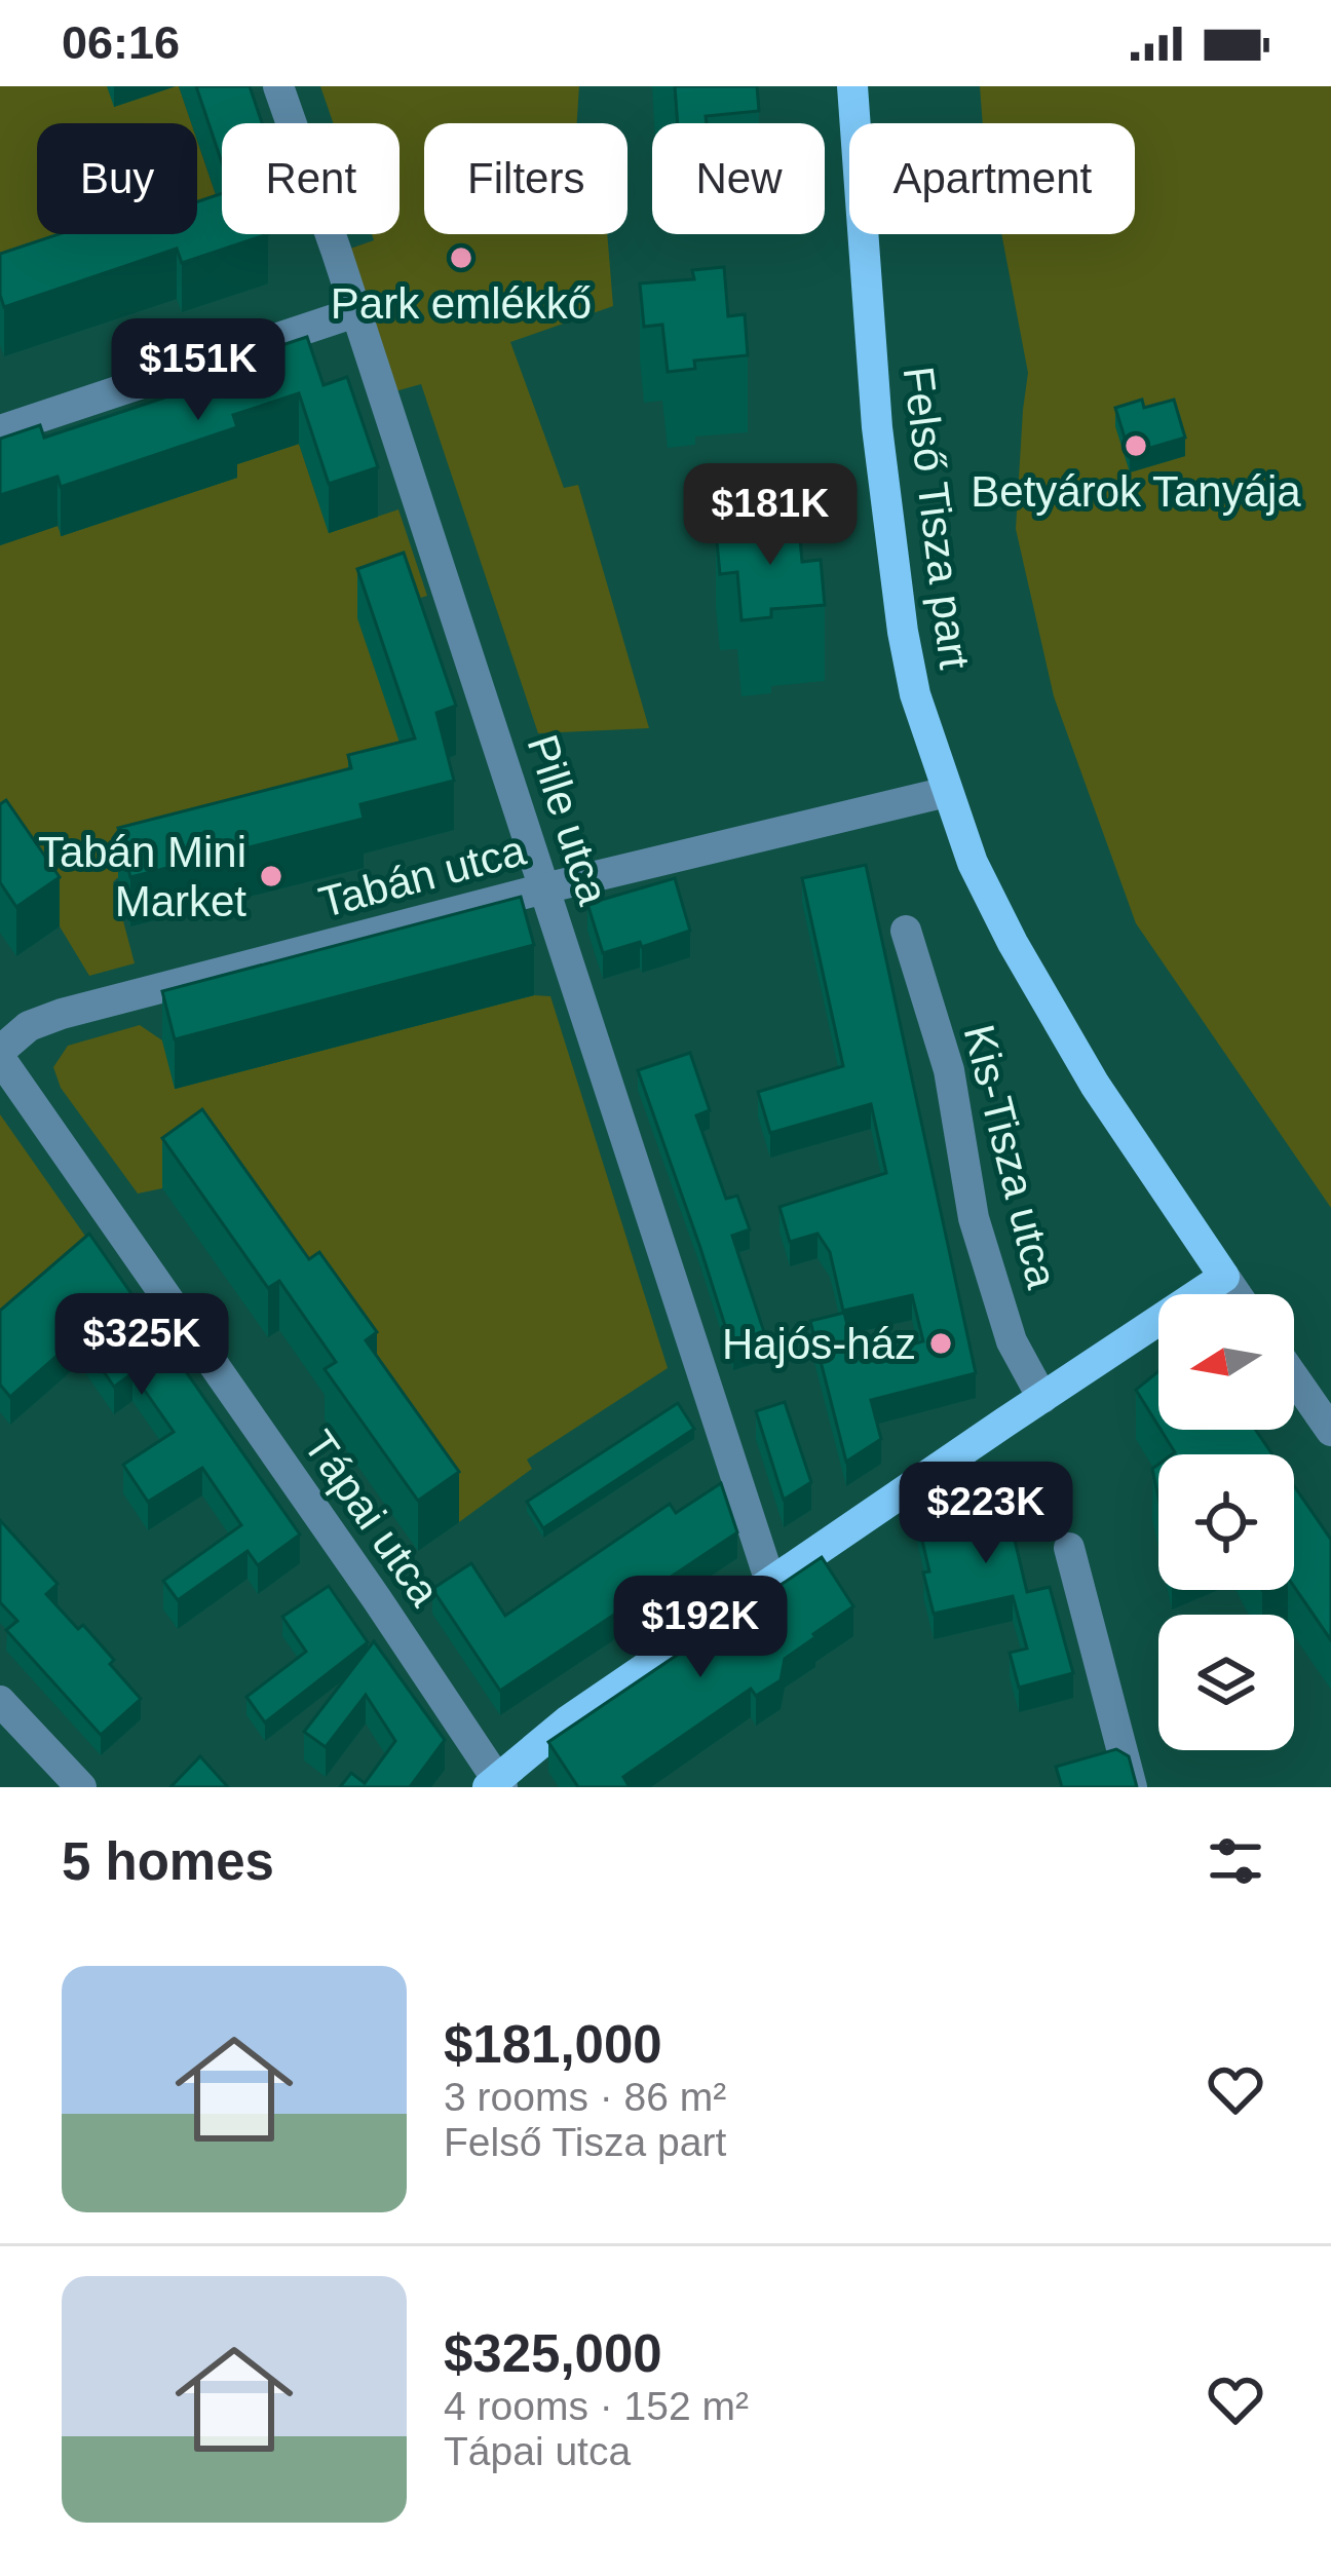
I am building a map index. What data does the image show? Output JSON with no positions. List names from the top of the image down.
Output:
{
  "streets": {
    "main road": ["Felső Tisza part"],
    "street": [
      "Pille utca",
      "Tabán utca",
      "Kis-Tisza utca",
      "Tápai utca"
    ]
  },
  "crossings": [
    ["Felső Tisza part", "Tabán utca"],
    ["Pille utca", "Tabán utca"],
    ["Tabán utca", "Tápai utca"]
  ],
  "places": [
    "Park emlékkő",
    "Betyárok Tanyája",
    "Tabán Mini Market",
    "Hajós-ház"
  ],
  "north": "left",
  "page": {
    "status": "06:16",
    "chip": [
      "Buy",
      "Rent",
      "Filters",
      "New",
      "Apartment"
    ],
    "price": [
      "$151K",
      "$181K",
      "$325K",
      "$223K",
      "$192K"
    ],
    "heading": "5 homes",
    "list": [
      {
        "name": "$181,000",
        "note": "3 rooms · 86 m² · Felső Tisza part"
      },
      {
        "name": "$325,000",
        "note": "4 rooms · 152 m² · Tápai utca"
      }
    ]
  }
}
